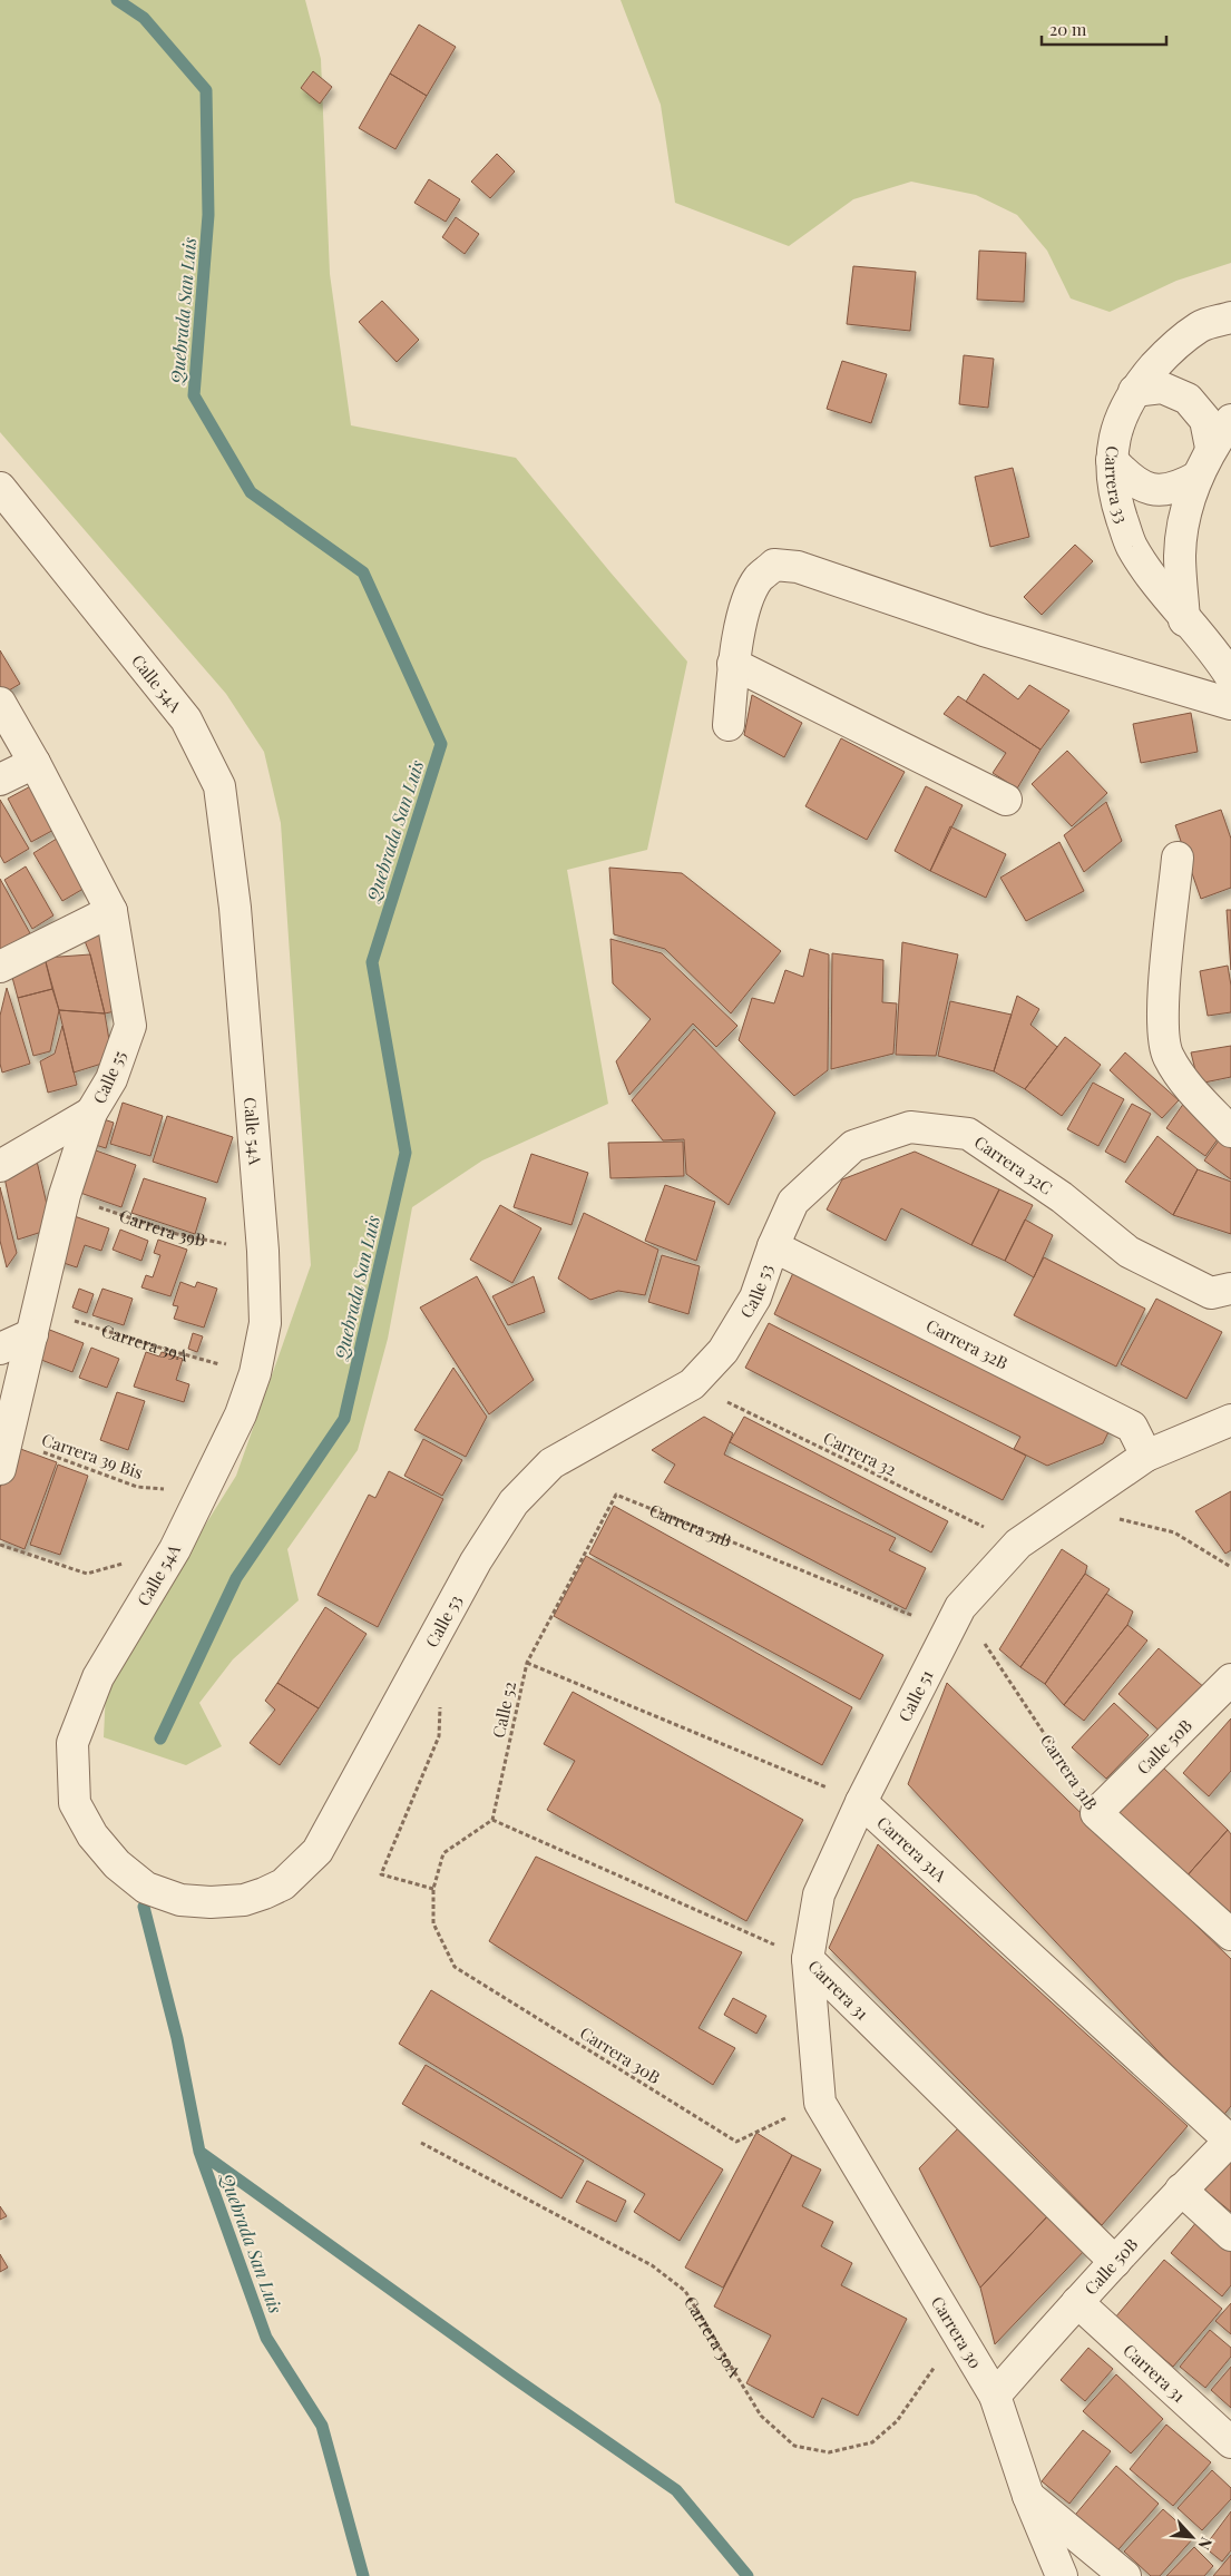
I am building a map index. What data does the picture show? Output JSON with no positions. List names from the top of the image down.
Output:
{
  "streets": {
    "street": [
      "Carrera 33",
      "Calle 54A",
      "Calle 55",
      "Carrera 32C",
      "Calle 53",
      "Carrera 32B",
      "Carrera 31B",
      "Calle 51",
      "Calle 50B",
      "Carrera 31A",
      "Carrera 31",
      "Carrera 30"
    ],
    "path": [
      "Carrera 39B",
      "Carrera 39A",
      "Carrera 32",
      "Carrera 39 Bis",
      "Calle 52",
      "Carrera 30B",
      "Carrera 30A"
    ]
  },
  "crossings": [
    ["Calle 54A", "Carrera 39B"],
    ["Calle 54A", "Calle 53"],
    ["Calle 54A", "Carrera 39A"],
    ["Calle 54A", "Carrera 39 Bis"],
    ["Calle 55", "Carrera 39B"],
    ["Calle 55", "Carrera 39A"],
    ["Calle 55", "Carrera 39 Bis"],
    ["Carrera 32C", "Calle 53"],
    ["Calle 53", "Carrera 32B"],
    ["Calle 53", "Carrera 32"],
    ["Carrera 32B", "Calle 51"],
    ["Carrera 32", "Calle 51"],
    ["Carrera 31B", "Calle 51"],
    ["Carrera 31B", "Calle 52"],
    ["Carrera 31B", "Calle 50B"],
    ["Calle 51", "Carrera 31A"],
    ["Calle 51", "Carrera 31"],
    ["Calle 51", "Carrera 30B"],
    ["Calle 51", "Carrera 30"],
    ["Calle 52", "Carrera 31"],
    ["Calle 50B", "Carrera 31A"],
    ["Calle 50B", "Carrera 31"],
    ["Calle 50B", "Carrera 30"],
    ["Carrera 30B", "Carrera 30"],
    ["Carrera 30", "Carrera 30A"]
  ],
  "water": ["Quebrada San Luis"],
  "scale_bar": "20 m",
  "north": "bottom right"
}
